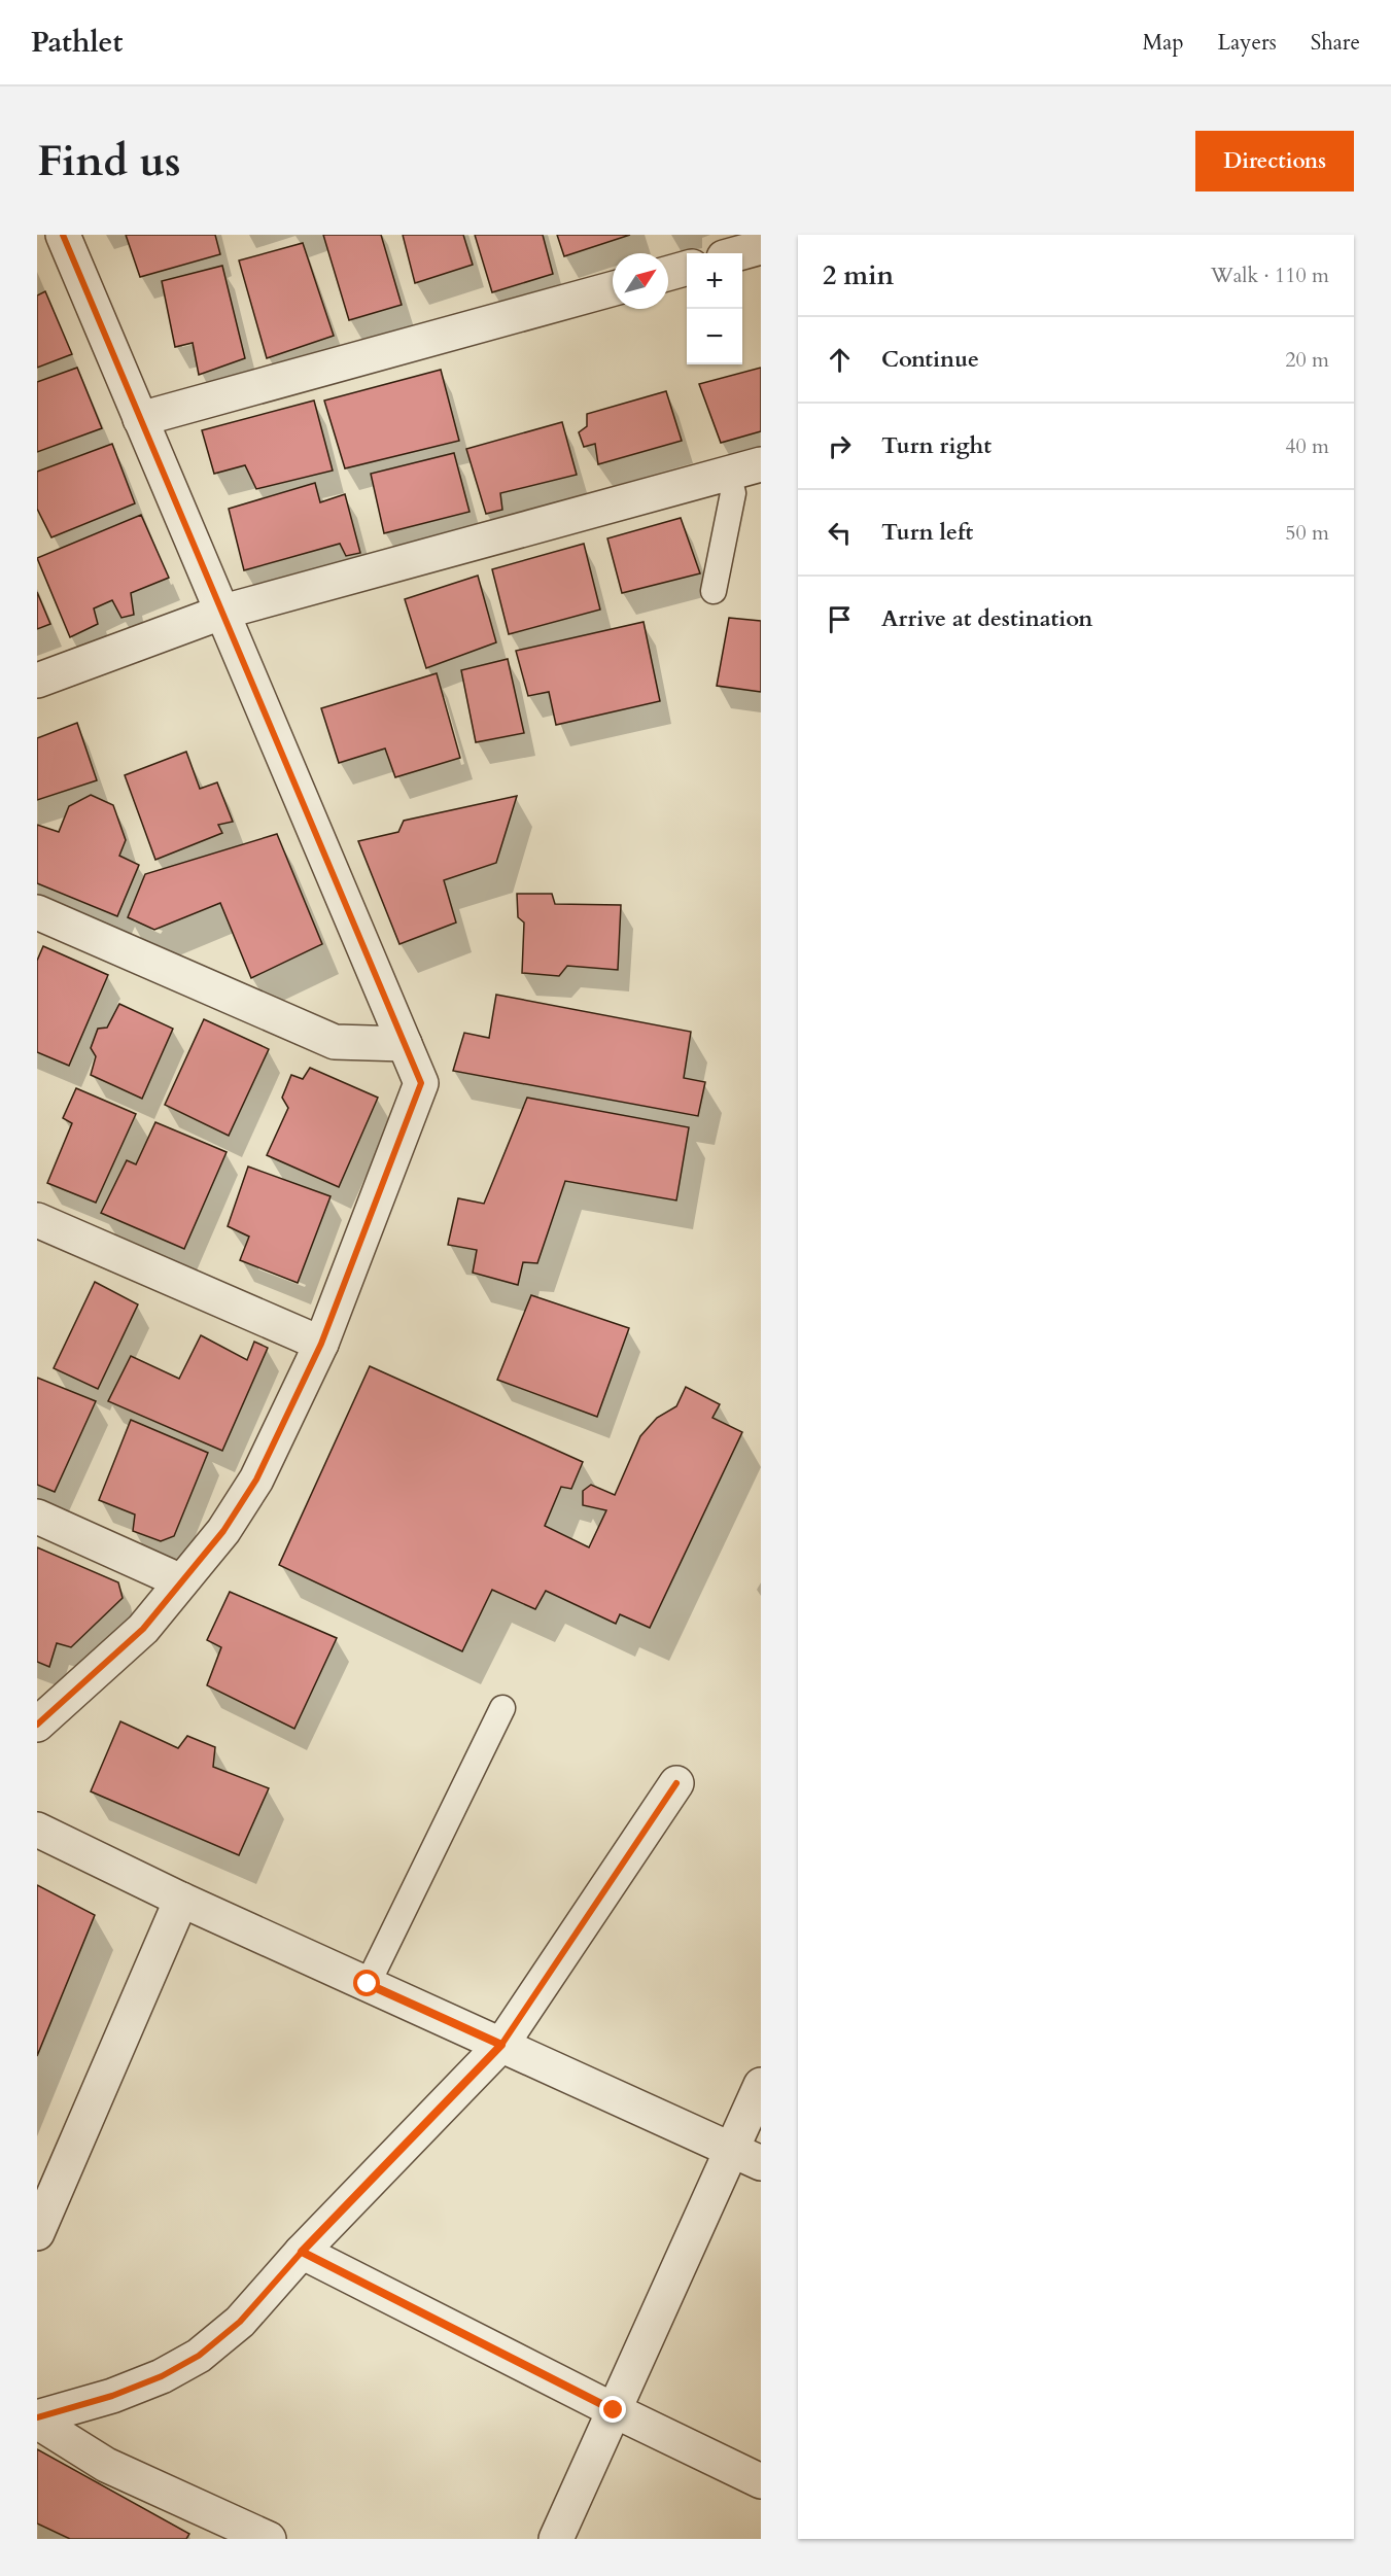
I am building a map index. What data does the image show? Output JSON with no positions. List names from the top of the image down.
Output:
{
  "north": "top right",
  "page": {
    "header": "Pathlet",
    "nav": ["Map", "Layers", "Share"],
    "buttons": "Directions",
    "title": "Find us",
    "heading": ["2 min", "Walk · 110 m"],
    "map_buttons": ["+", "−"],
    "list": [
      ["Continue", "20 m"],
      ["Turn right", "40 m"],
      ["Turn left", "50 m"],
      "Arrive at destination"
    ]
  }
}
